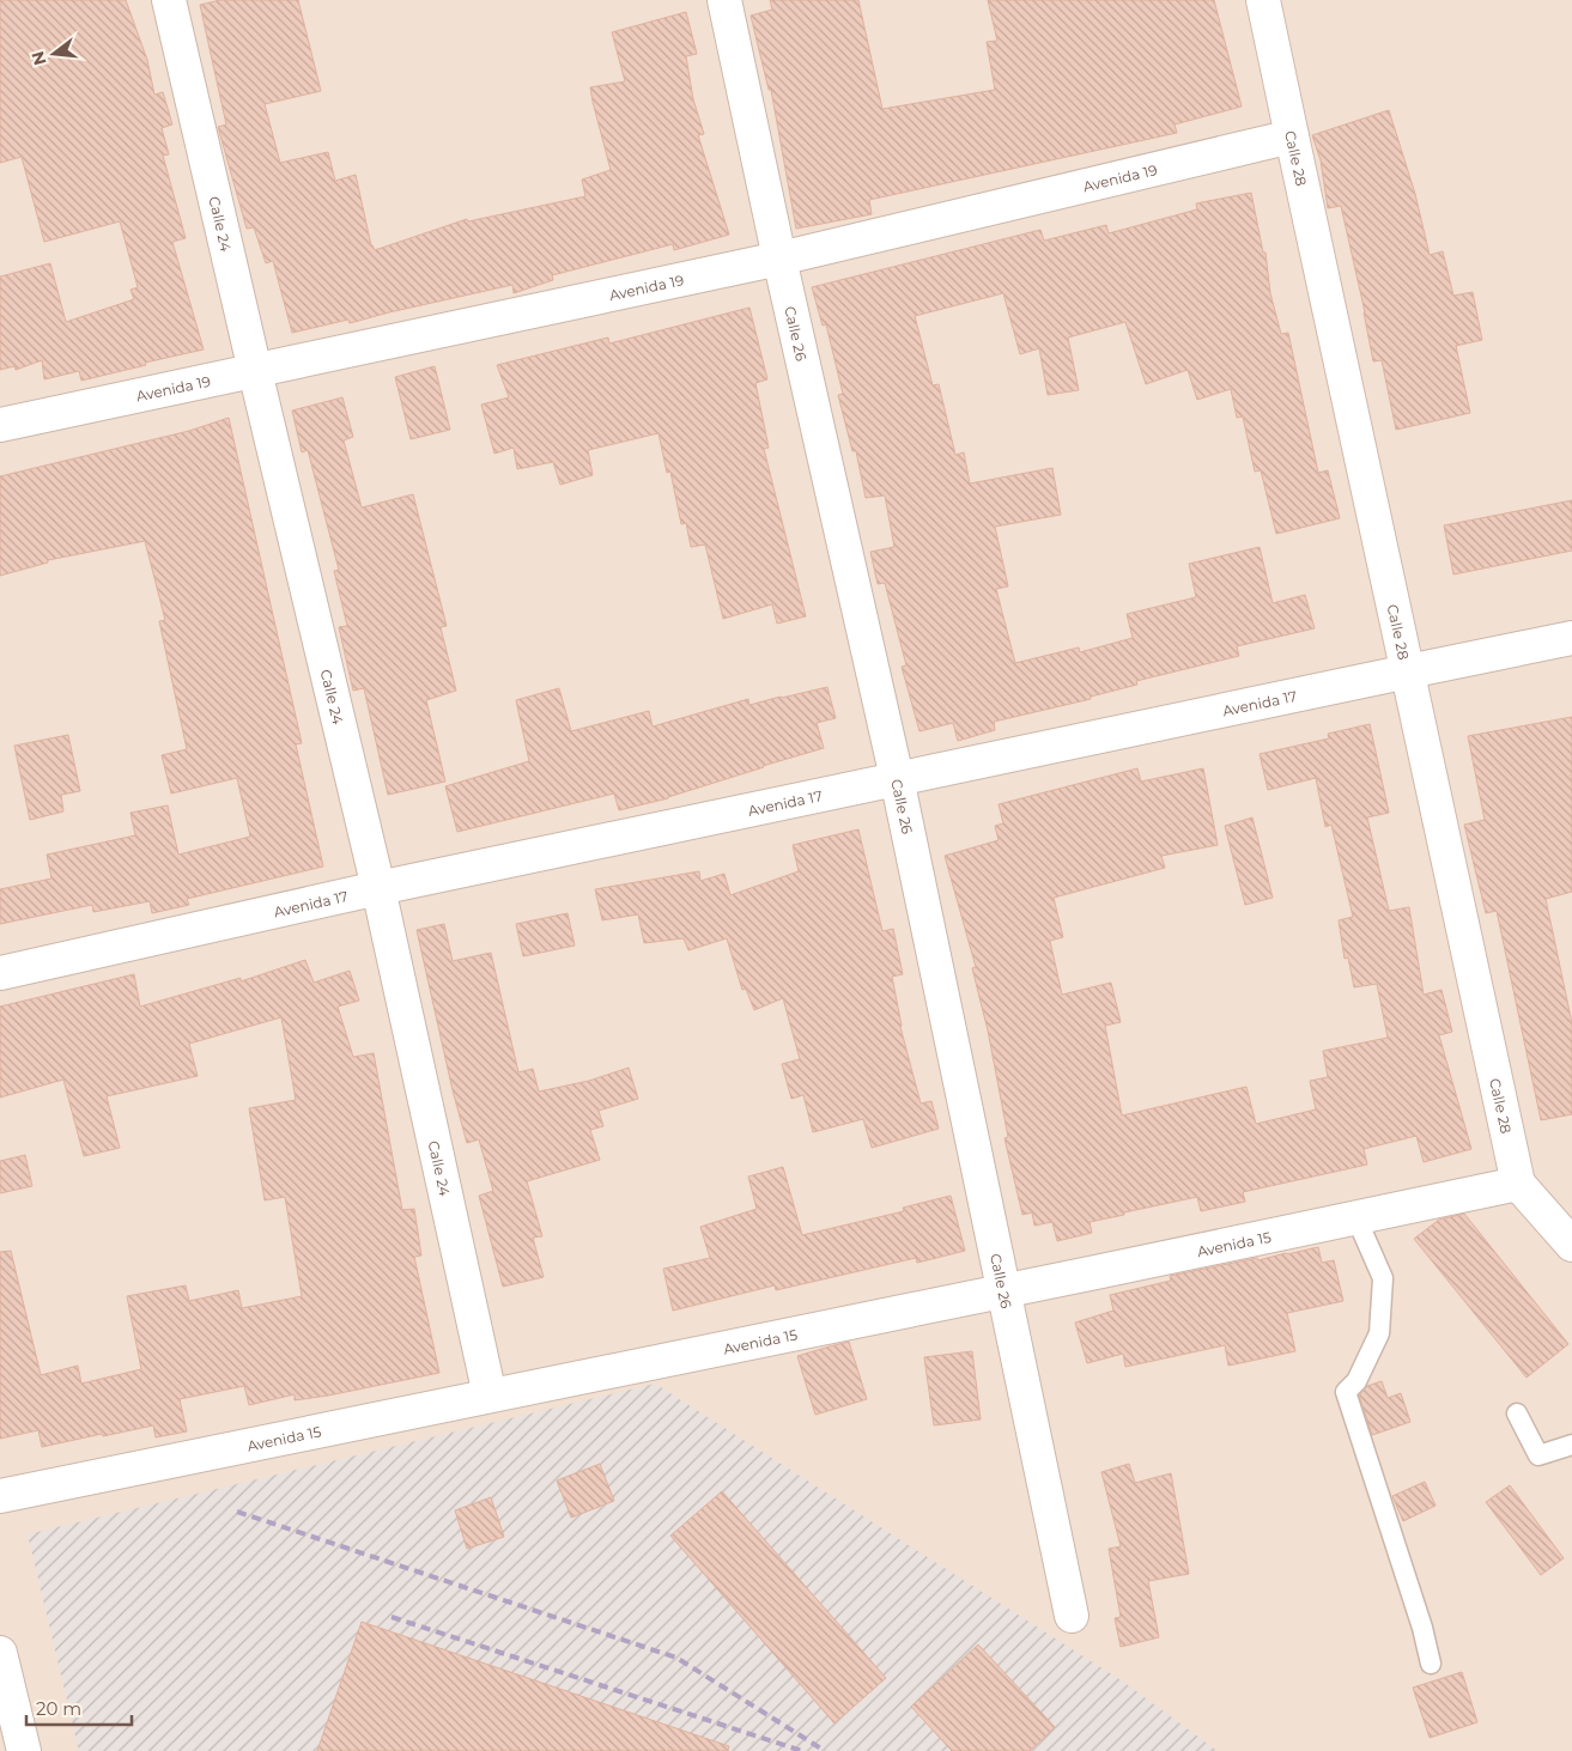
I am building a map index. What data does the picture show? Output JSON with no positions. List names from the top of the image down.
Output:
{
  "streets": {
    "street": [
      "Calle 28",
      "Avenida 19",
      "Calle 24",
      "Calle 26",
      "Avenida 17",
      "Avenida 15"
    ]
  },
  "crossings": [
    ["Calle 28", "Avenida 19"],
    ["Calle 28", "Avenida 17"],
    ["Calle 28", "Avenida 15"],
    ["Avenida 19", "Calle 24"],
    ["Avenida 19", "Calle 26"],
    ["Calle 24", "Avenida 17"],
    ["Calle 24", "Avenida 15"],
    ["Calle 26", "Avenida 17"],
    ["Calle 26", "Avenida 15"]
  ],
  "scale_bar": "20 m",
  "north": "left"
}
